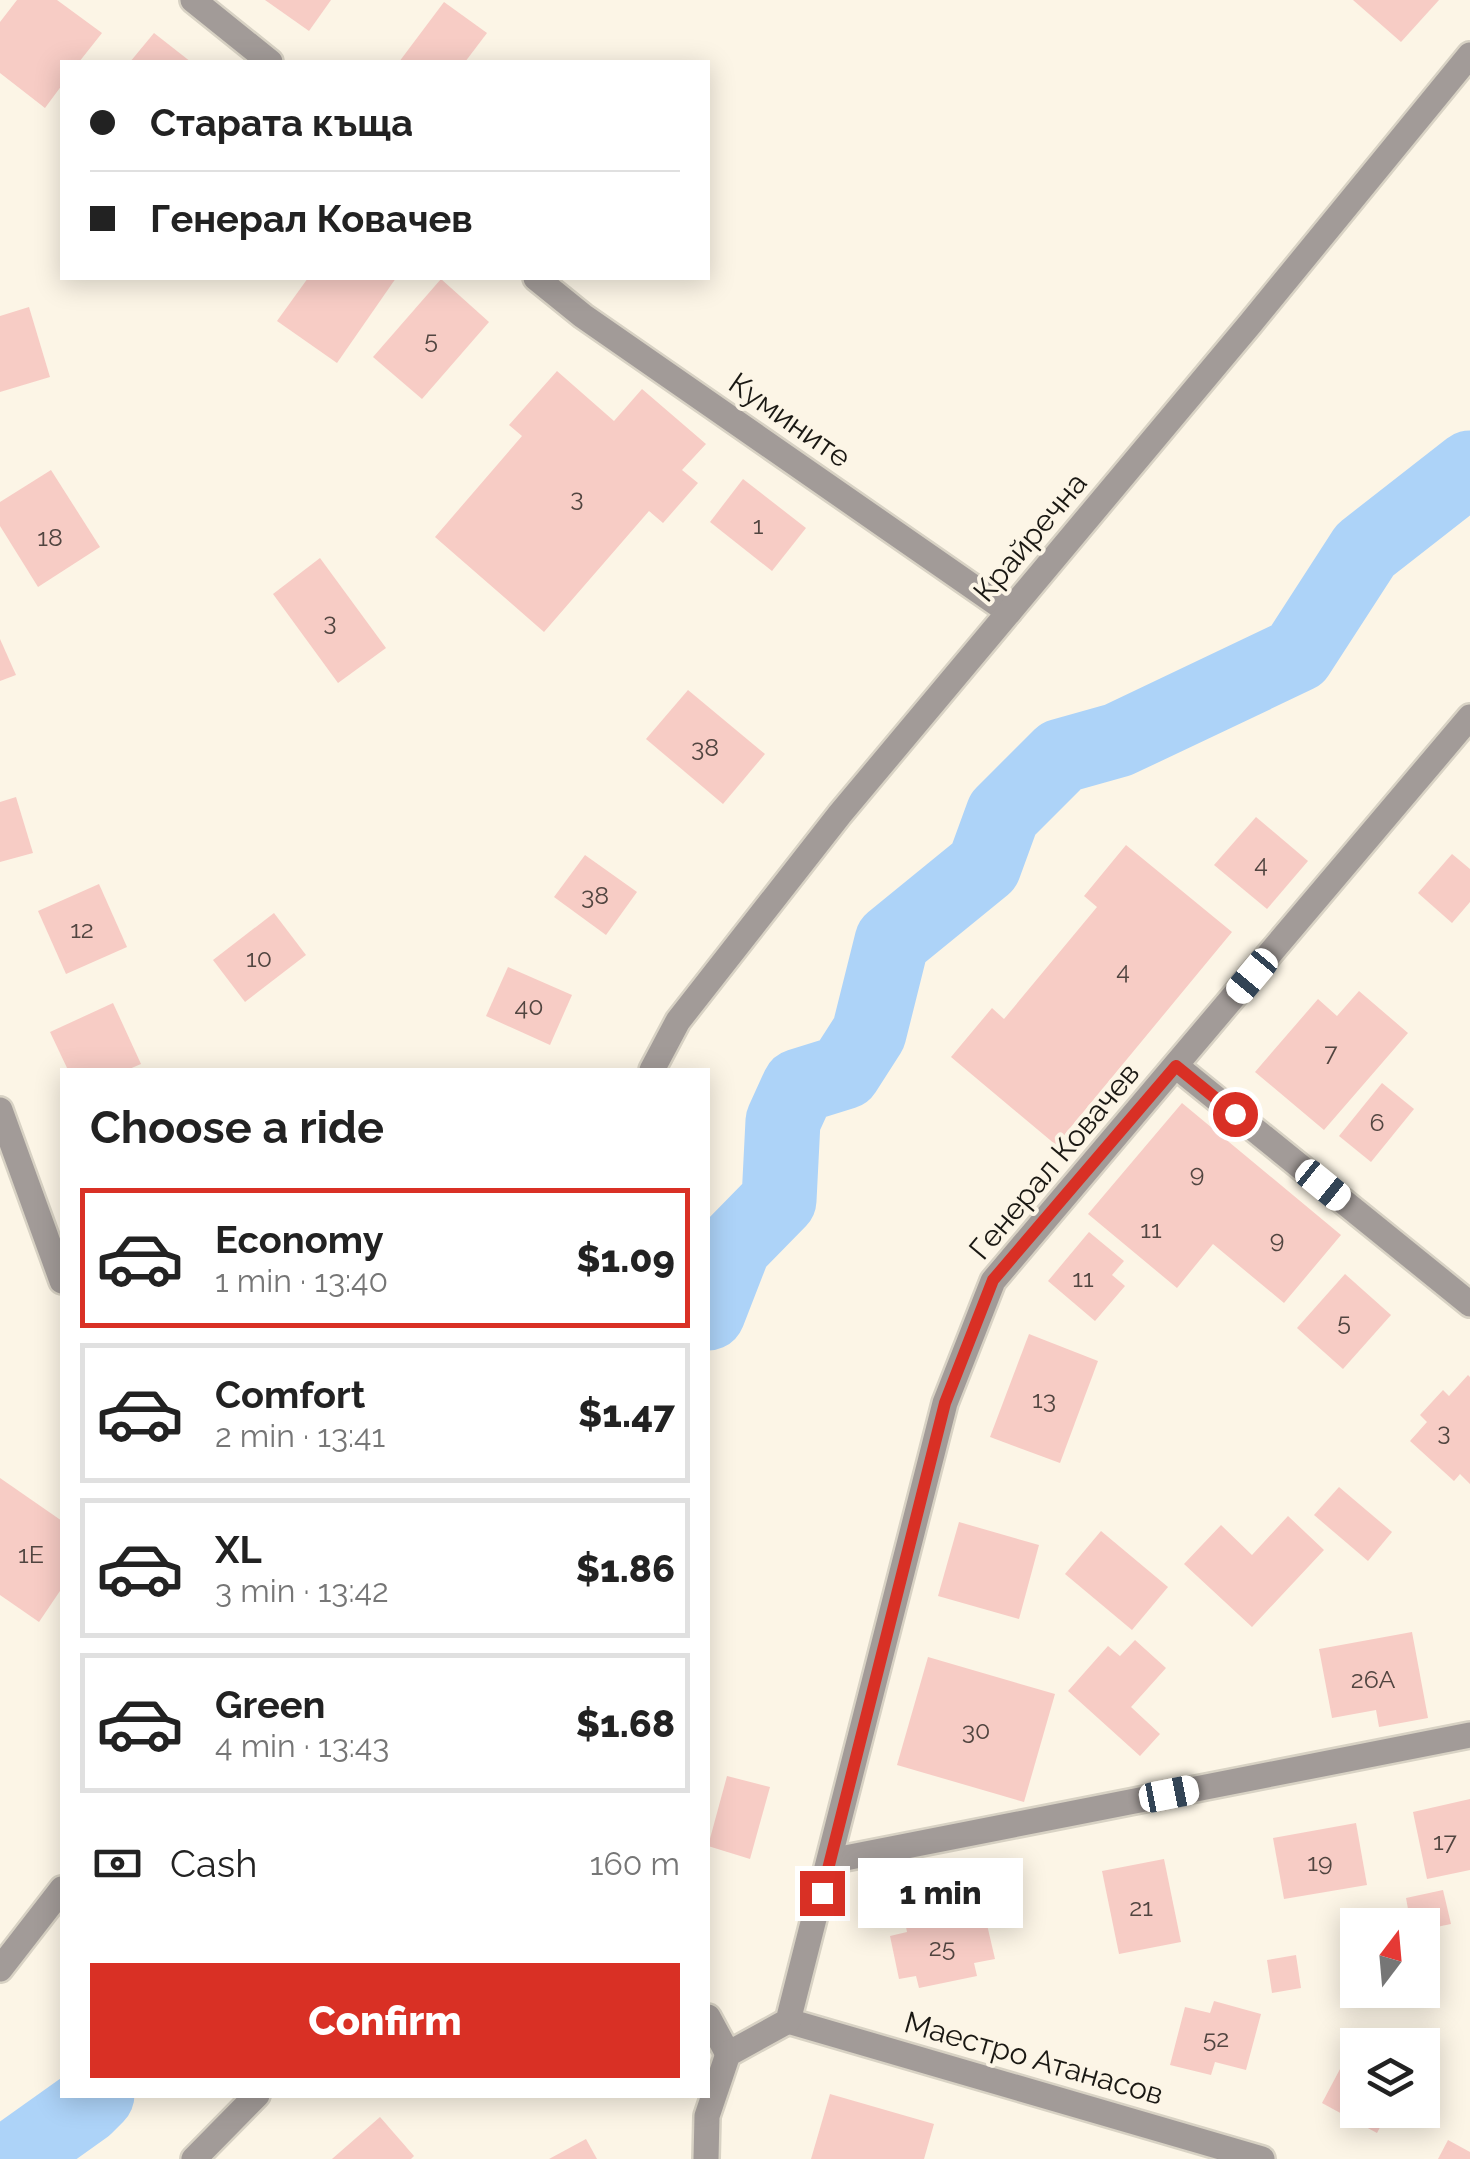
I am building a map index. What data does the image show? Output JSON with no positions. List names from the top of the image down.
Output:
{
  "streets": {
    "street": [
      "Кумините",
      "Крайречна",
      "Генерал Ковачев",
      "Маестро Атанасов"
    ]
  },
  "crossings": [
    ["Кумините", "Крайречна"],
    ["Генерал Ковачев", "Маестро Атанасов"]
  ],
  "house_numbers": [
    "5",
    "3",
    "1",
    "18",
    "3",
    "38",
    "4",
    "38",
    "12",
    "10",
    "4",
    "40",
    "7",
    "6",
    "9",
    "11",
    "9",
    "11",
    "5",
    "13",
    "3",
    "1Е",
    "26А",
    "30",
    "17",
    "19",
    "21",
    "25",
    "52"
  ],
  "north": "top",
  "page": {
    "banner": ["Старата къща", "Генерал Ковачев"],
    "heading": "Choose a ride",
    "list": [
      {
        "name": "Economy",
        "note": "1 min · 13:40",
        "value": "$1.09"
      },
      {
        "name": "Comfort",
        "note": "2 min · 13:41",
        "value": "$1.47"
      },
      {
        "name": "XL",
        "note": "3 min · 13:42",
        "value": "$1.86"
      },
      {
        "name": "Green",
        "note": "4 min · 13:43",
        "value": "$1.68"
      }
    ],
    "pay": ["Cash", "160 m"],
    "bubble": "1 min",
    "buttons": "Confirm"
  }
}
